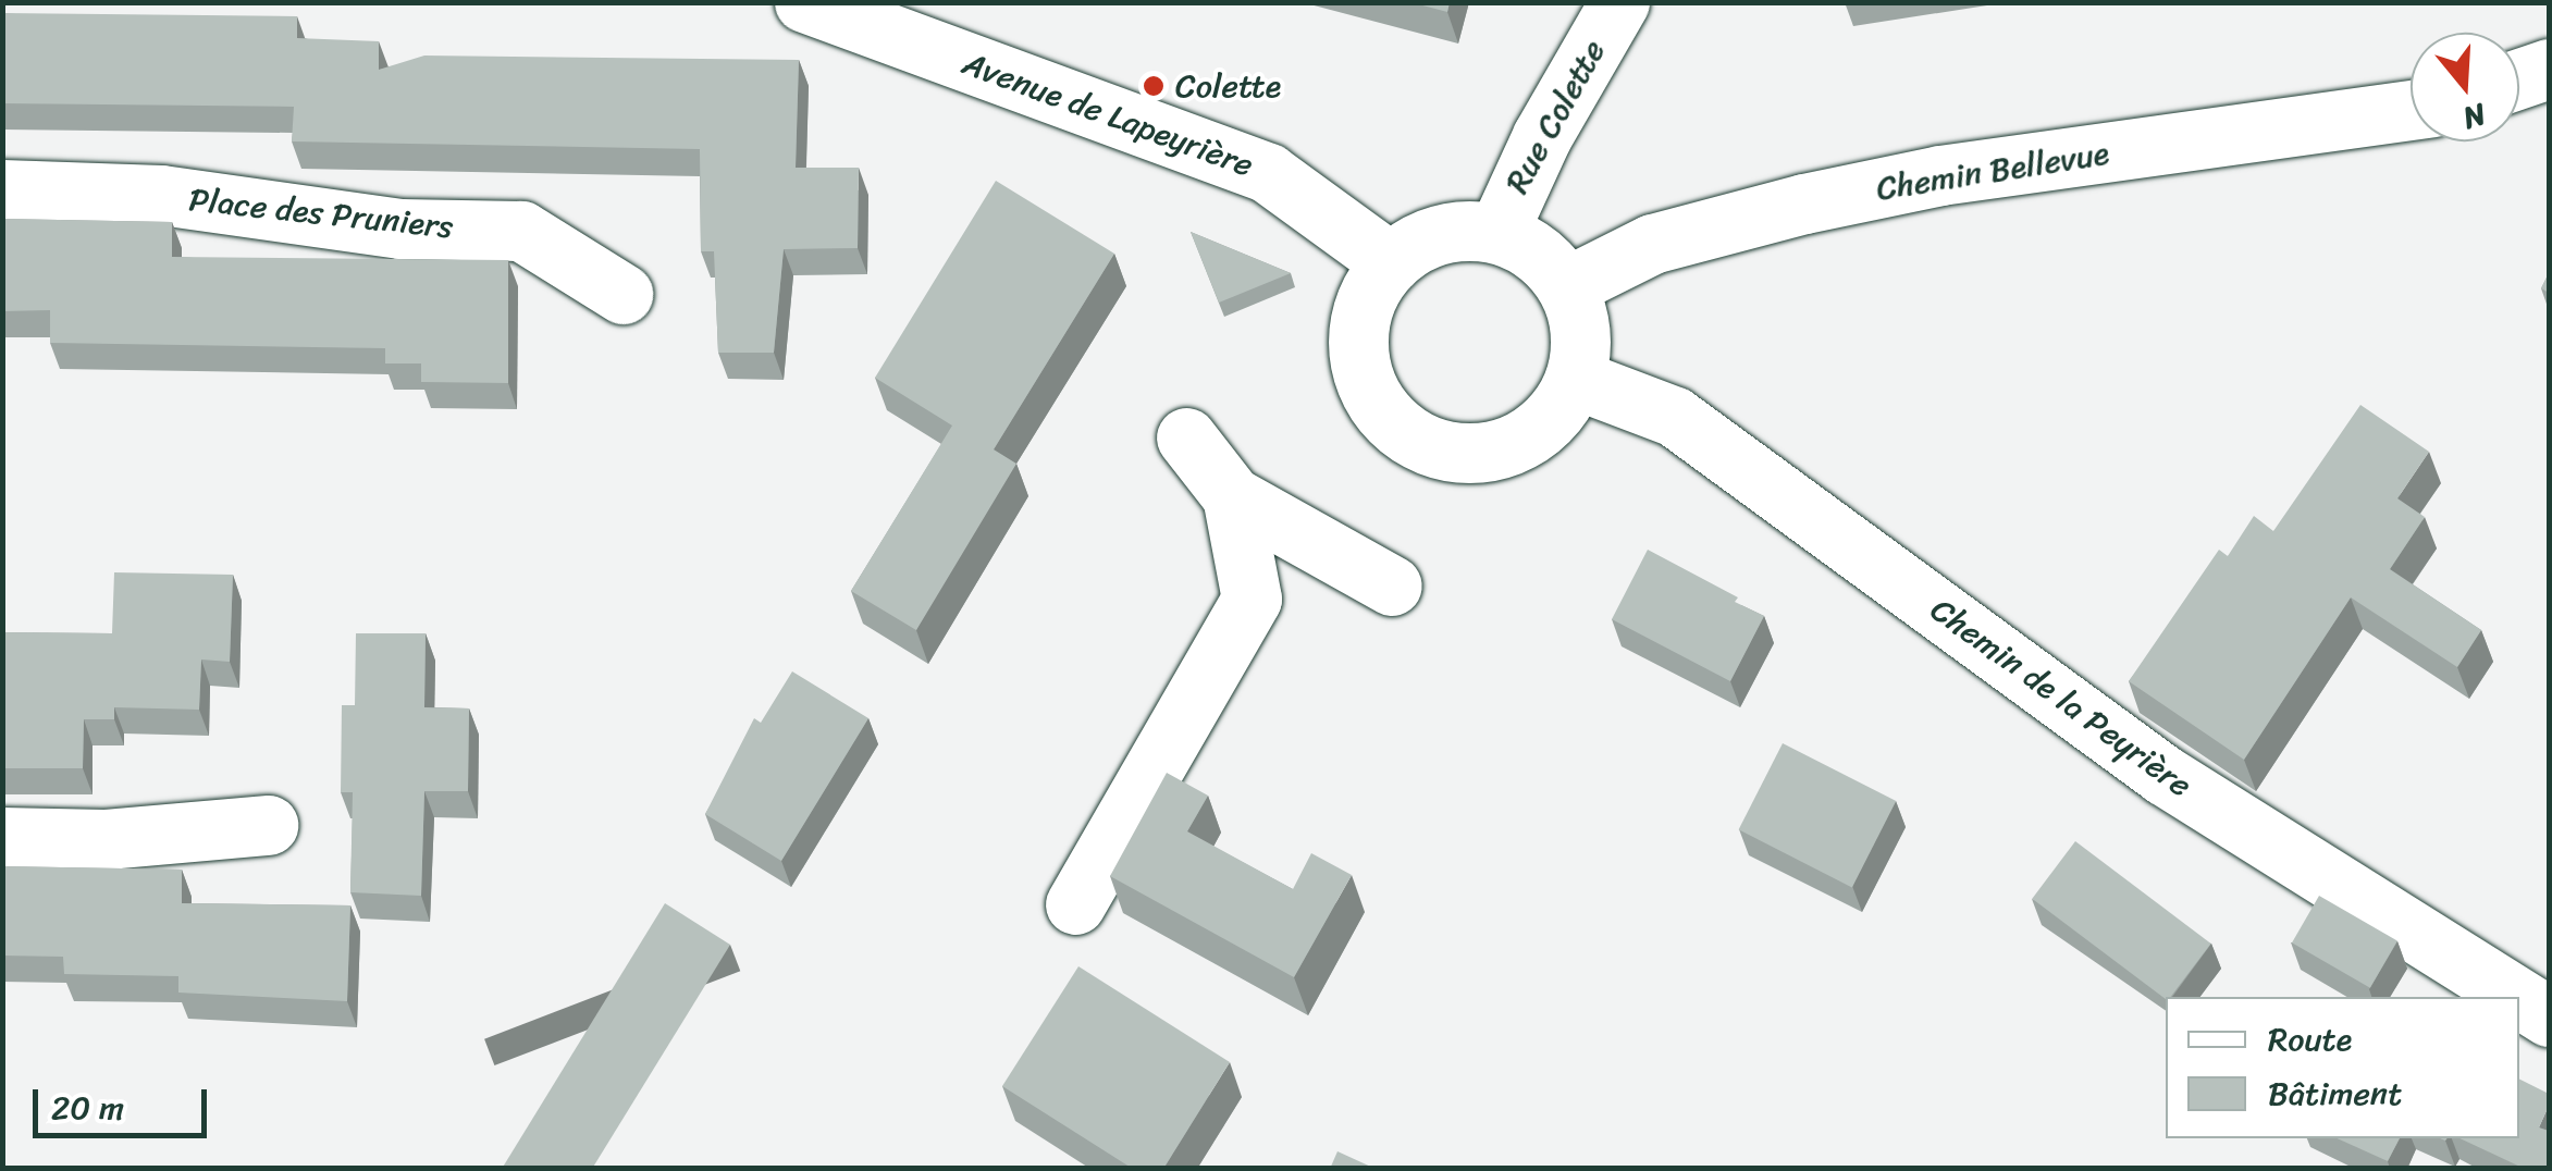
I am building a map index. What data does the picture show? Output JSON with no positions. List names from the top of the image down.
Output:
{
  "streets": {
    "street": [
      "Avenue de Lapeyrière",
      "Rue Colette",
      "Chemin Bellevue",
      "Place des Pruniers",
      "Chemin de la Peyrière"
    ]
  },
  "crossings": [
    ["Avenue de Lapeyrière", "Rue Colette"],
    ["Avenue de Lapeyrière", "Chemin Bellevue"],
    ["Avenue de Lapeyrière", "Chemin de la Peyrière"],
    ["Rue Colette", "Chemin Bellevue"],
    ["Rue Colette", "Chemin de la Peyrière"],
    ["Chemin Bellevue", "Chemin de la Peyrière"]
  ],
  "places": ["Colette"],
  "legend": ["Route", "Bâtiment"],
  "scale_bar": "20 m",
  "north": "bottom"
}
